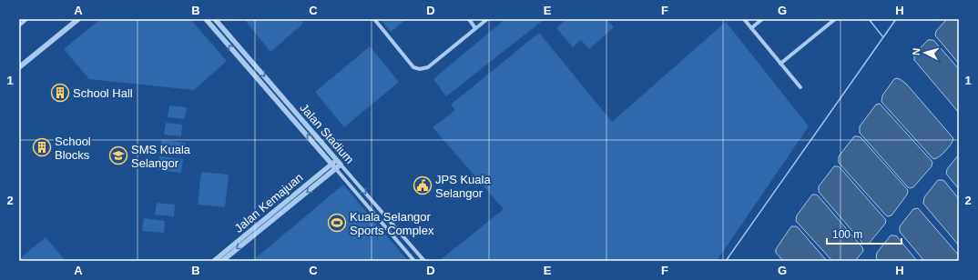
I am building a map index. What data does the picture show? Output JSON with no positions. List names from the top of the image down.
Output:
{
  "streets": {
    "street": ["Jalan Stadium", "Jalan Kemajuan"]
  },
  "crossings": [
    ["Jalan Stadium", "Jalan Kemajuan"]
  ],
  "places": {
    "building": ["School Hall", "School Blocks"],
    "school or university": ["SMS Kuala Selangor"],
    "public building": ["JPS Kuala Selangor"],
    "sports": ["Kuala Selangor Sports Complex"]
  },
  "scale_bar": "100 m",
  "north": "left",
  "grid": {
    "columns": [
      "A",
      "B",
      "C",
      "D",
      "E",
      "F",
      "G",
      "H"
    ],
    "rows": ["1", "2"]
  }
}
